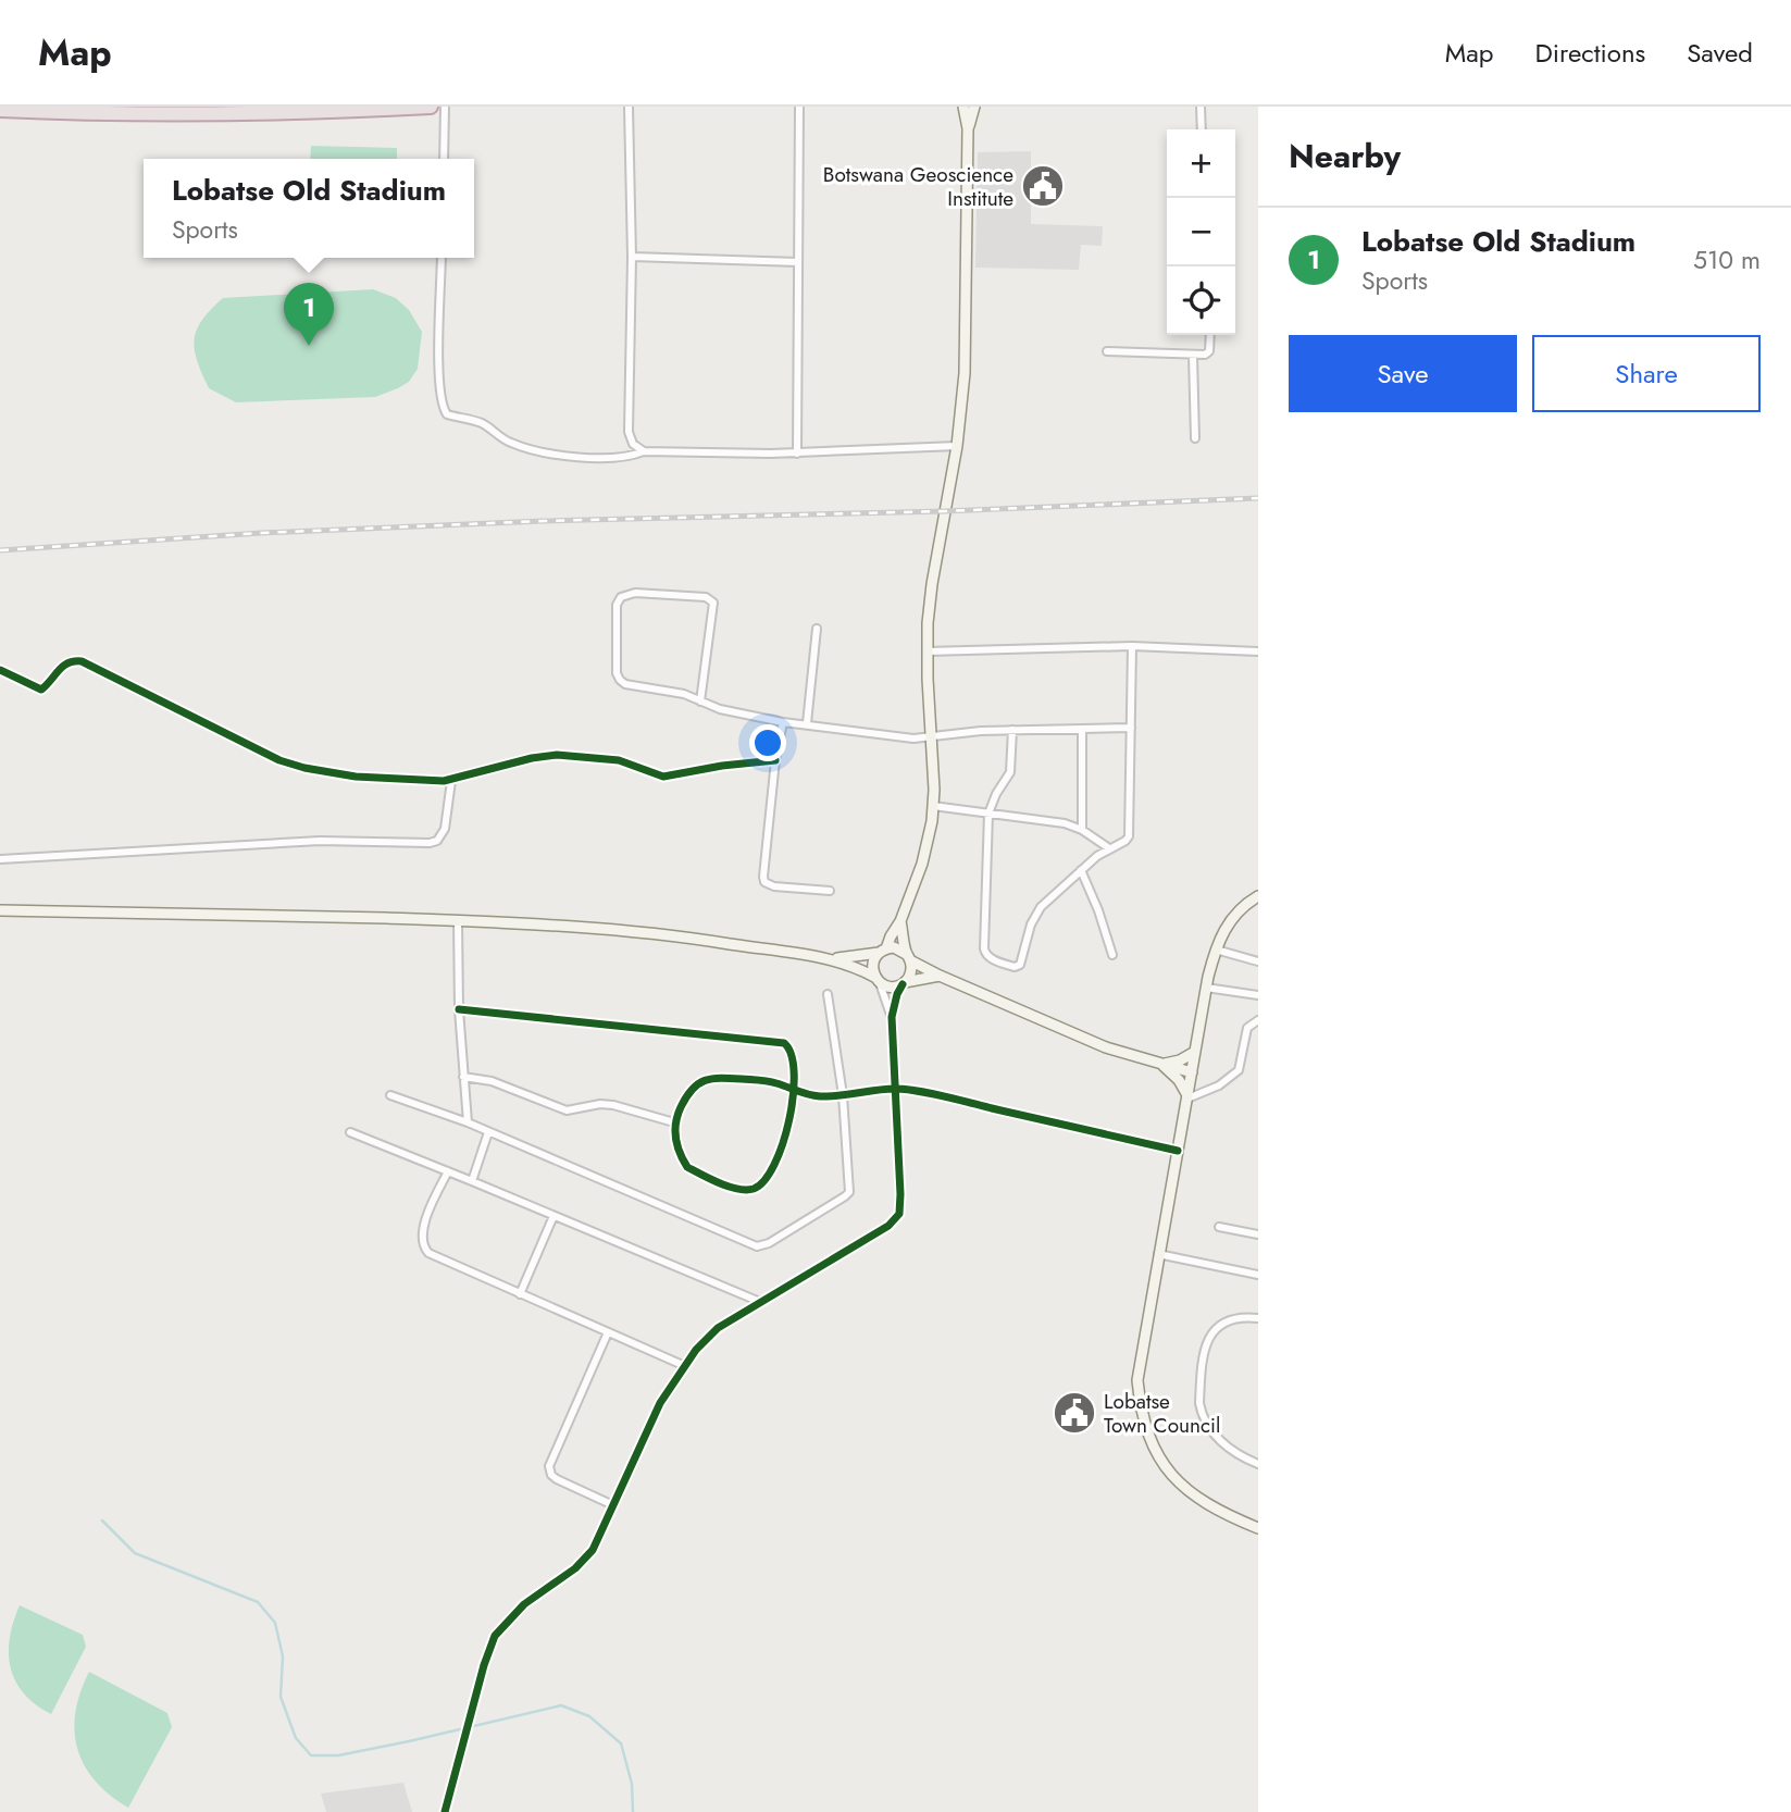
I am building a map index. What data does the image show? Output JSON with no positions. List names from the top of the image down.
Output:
{
  "places": {
    "public building": ["Botswana Geoscience Institute", "Lobatse Town Council"]
  },
  "page": {
    "header": "Map",
    "nav": ["Map", "Directions", "Saved"],
    "heading": "Nearby",
    "map_buttons": ["+", "−"],
    "popup": ["Lobatse Old Stadium", "Sports"],
    "list": [
      {
        "mark": "1",
        "name": "Lobatse Old Stadium",
        "note": "Sports",
        "value": "510 m"
      }
    ],
    "pins": "1",
    "buttons": ["Save", "Share"]
  }
}
